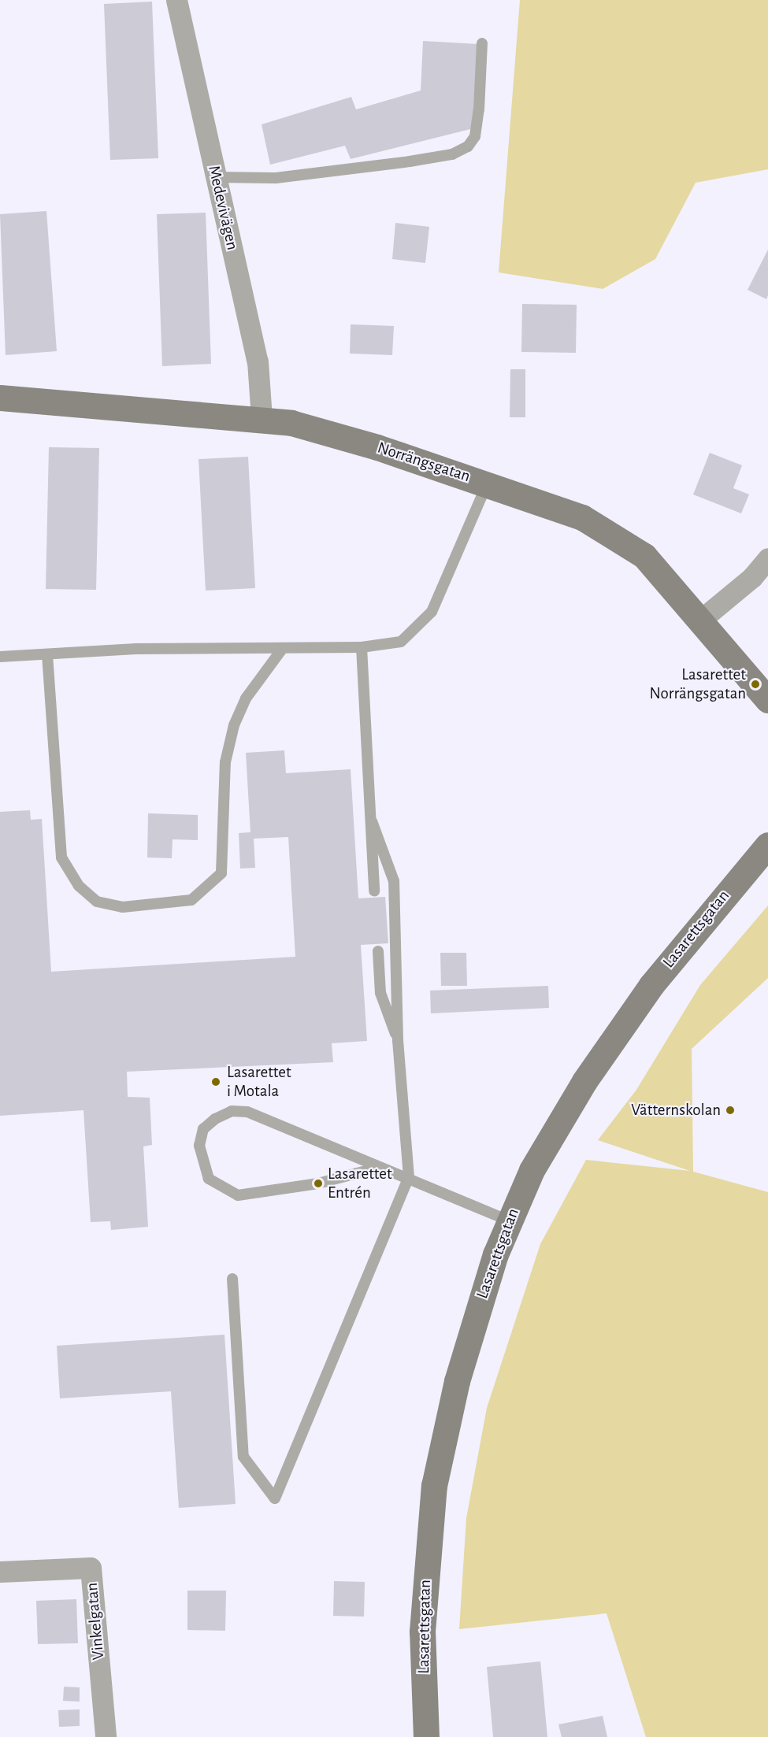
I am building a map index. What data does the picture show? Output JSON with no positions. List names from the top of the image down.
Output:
{
  "streets": {
    "street": [
      "Medevivägen",
      "Norrängsgatan",
      "Lasarettsgatan",
      "Vinkelgatan"
    ]
  },
  "crossings": [
    ["Medevivägen", "Norrängsgatan"]
  ],
  "places": [
    "Lasarettet Norrängsgatan",
    "Lasarettet i Motala",
    "Vätternskolan",
    "Lasarettet Entrén"
  ]
}
